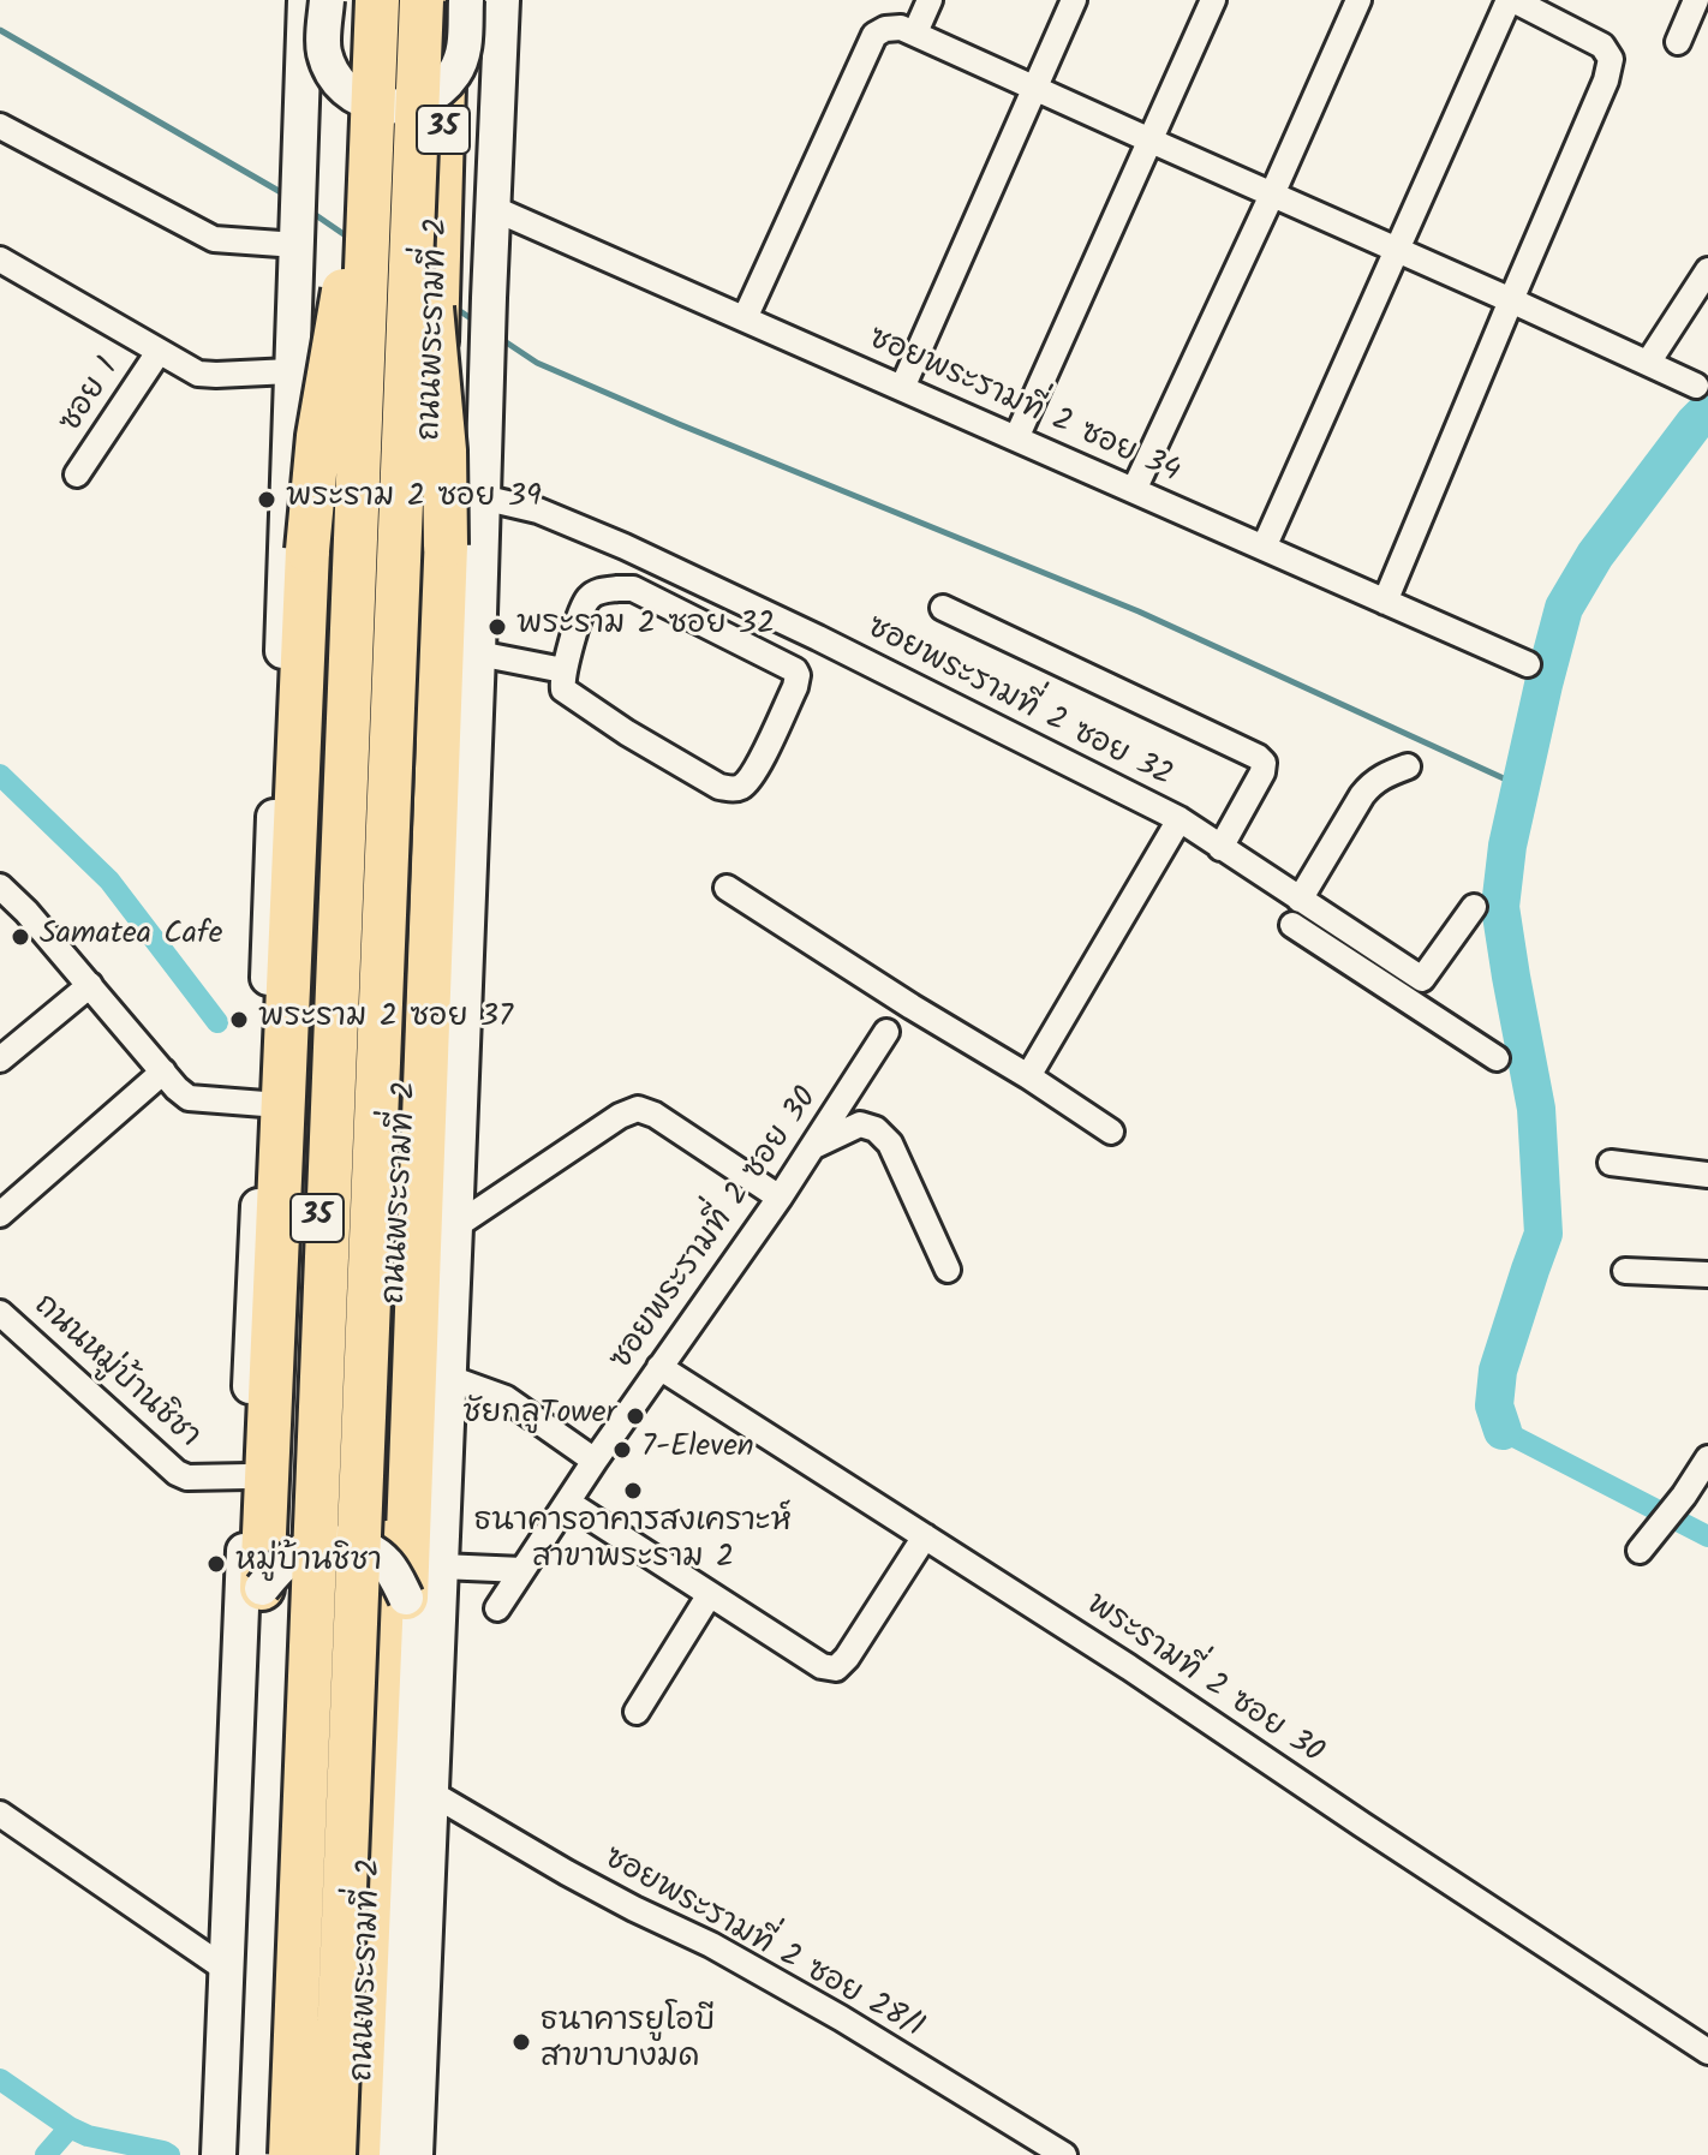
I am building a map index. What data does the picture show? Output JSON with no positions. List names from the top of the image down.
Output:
{
  "streets": {
    "highway": ["35", "ถนนพระรามที่ 2"],
    "street": [
      "ซอย 1",
      "ซอยพระรามที่ 2 ซอย 34",
      "ซอยพระรามที่ 2 ซอย 32",
      "ซอยพระรามที่ 2 ซอย 30",
      "ถนนหมู่บ้านชิชา",
      "พระรามที่ 2 ซอย 30",
      "ซอยพระรามที่ 2 ซอย 28/1"
    ]
  },
  "crossings": [
    ["35", "ถนนหมู่บ้านชิชา"],
    ["ถนนพระรามที่ 2", "ซอยพระรามที่ 2 ซอย 34"],
    ["ถนนพระรามที่ 2", "ซอยพระรามที่ 2 ซอย 32"],
    ["ถนนพระรามที่ 2", "ซอยพระรามที่ 2 ซอย 28/1"],
    ["ซอยพระรามที่ 2 ซอย 30", "พระรามที่ 2 ซอย 30"]
  ],
  "places": [
    "พระราม 2 ซอย 39",
    "พระราม 2 ซอย 32",
    "Samatea Cafe",
    "พระราม 2 ซอย 37",
    "ชัยกลูTower",
    "7-Eleven",
    "ธนาคารอาคารสงเคราะห์ สาขาพระราม 2",
    "หมู่บ้านชิชา",
    "ธนาคารยูโอบี สาขาบางมด"
  ]
}
